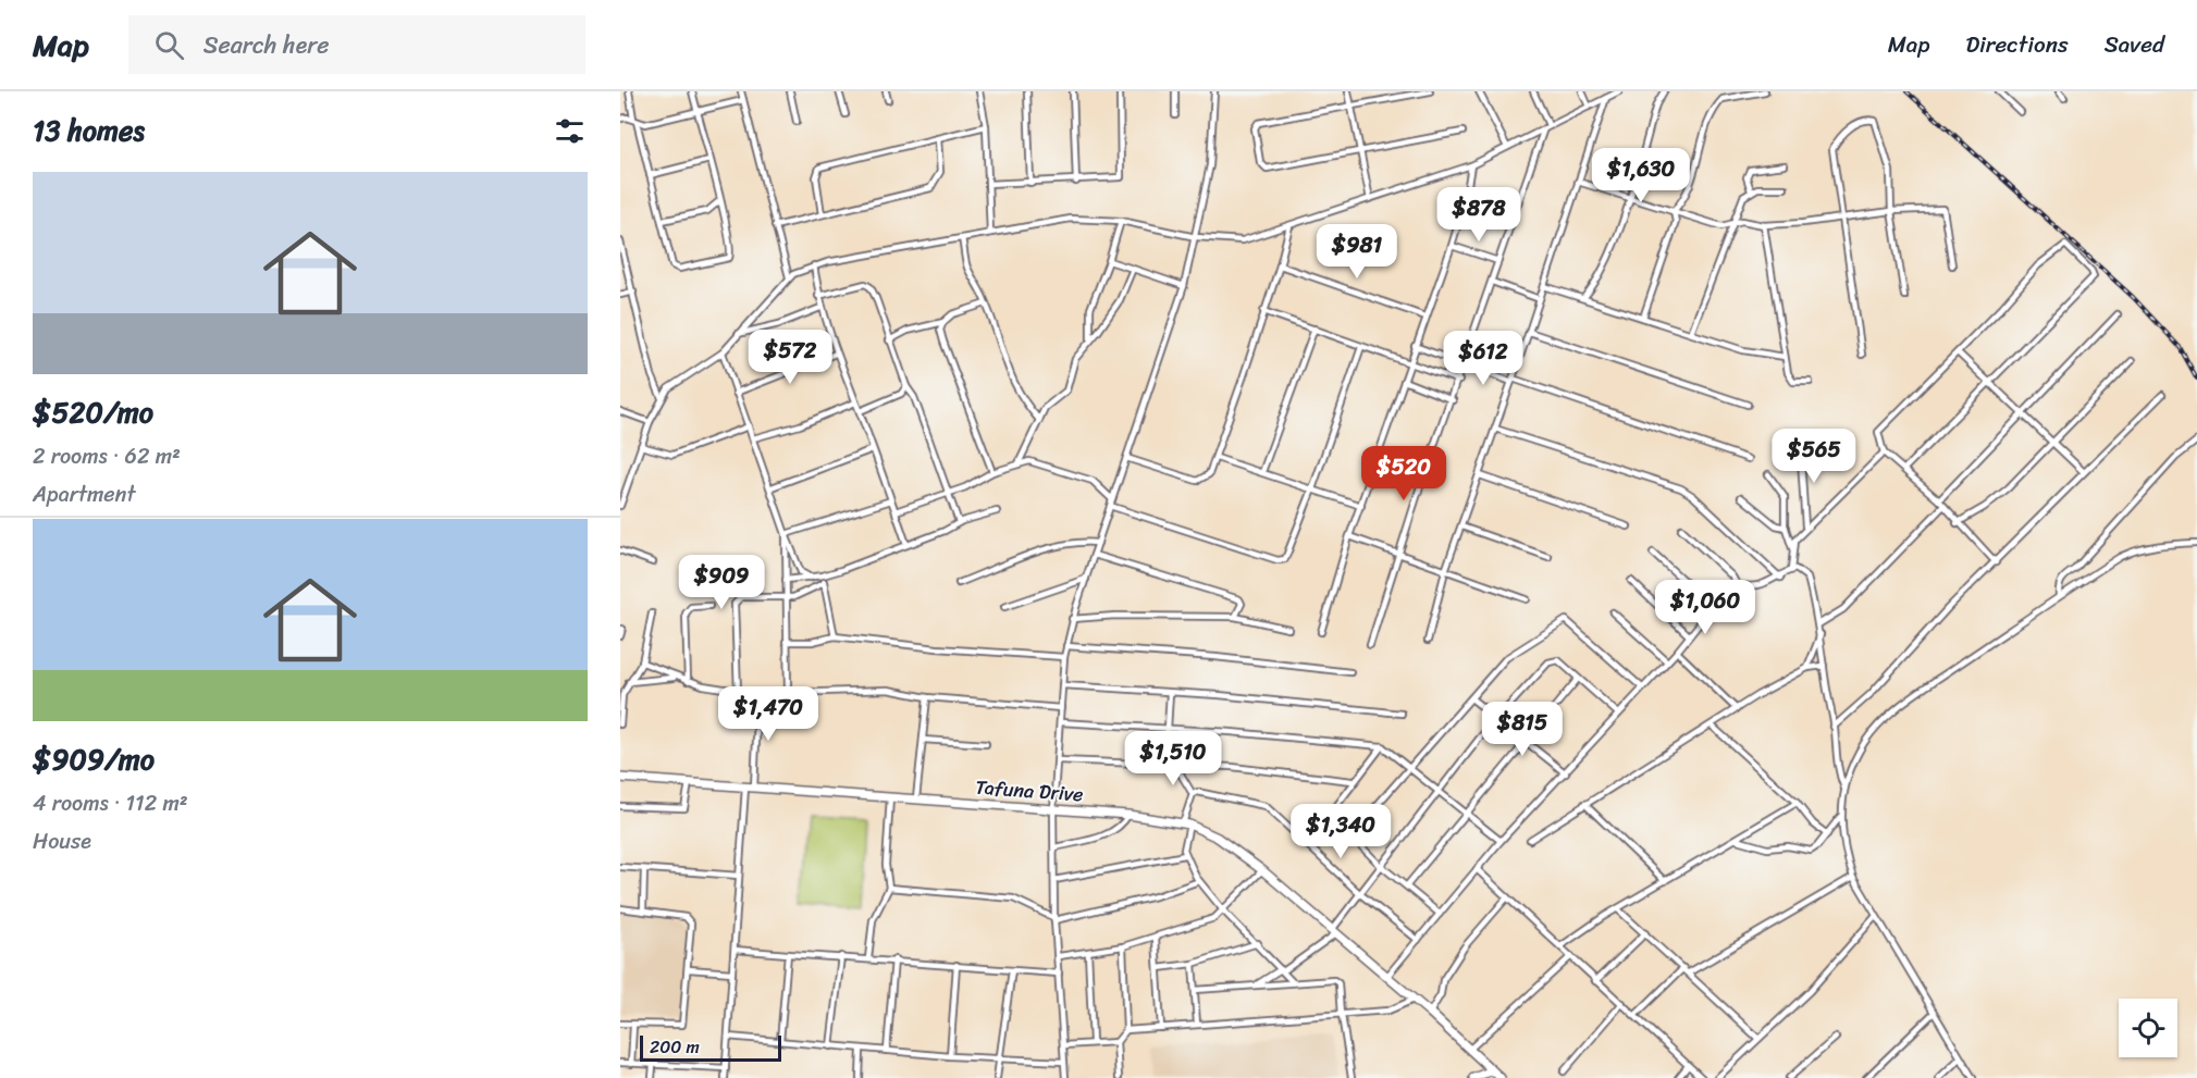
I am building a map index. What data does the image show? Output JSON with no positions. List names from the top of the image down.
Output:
{
  "streets": {
    "main road": ["Tafuna Drive"]
  },
  "scale_bar": "200 m",
  "page": {
    "header": "Map",
    "search": "Search here",
    "nav": ["Map", "Directions", "Saved"],
    "heading": "13 homes",
    "price": [
      "$1,630",
      "$878",
      "$981",
      "$572",
      "$612",
      "$565",
      "$520",
      "$909",
      "$1,060",
      "$1,470",
      "$815",
      "$1,510",
      "$1,340"
    ],
    "list": [
      {
        "name": "$520/mo",
        "note": "2 rooms · 62 m² · Apartment"
      },
      {
        "name": "$909/mo",
        "note": "4 rooms · 112 m² · House"
      }
    ],
    "scale": "200 m"
  }
}
